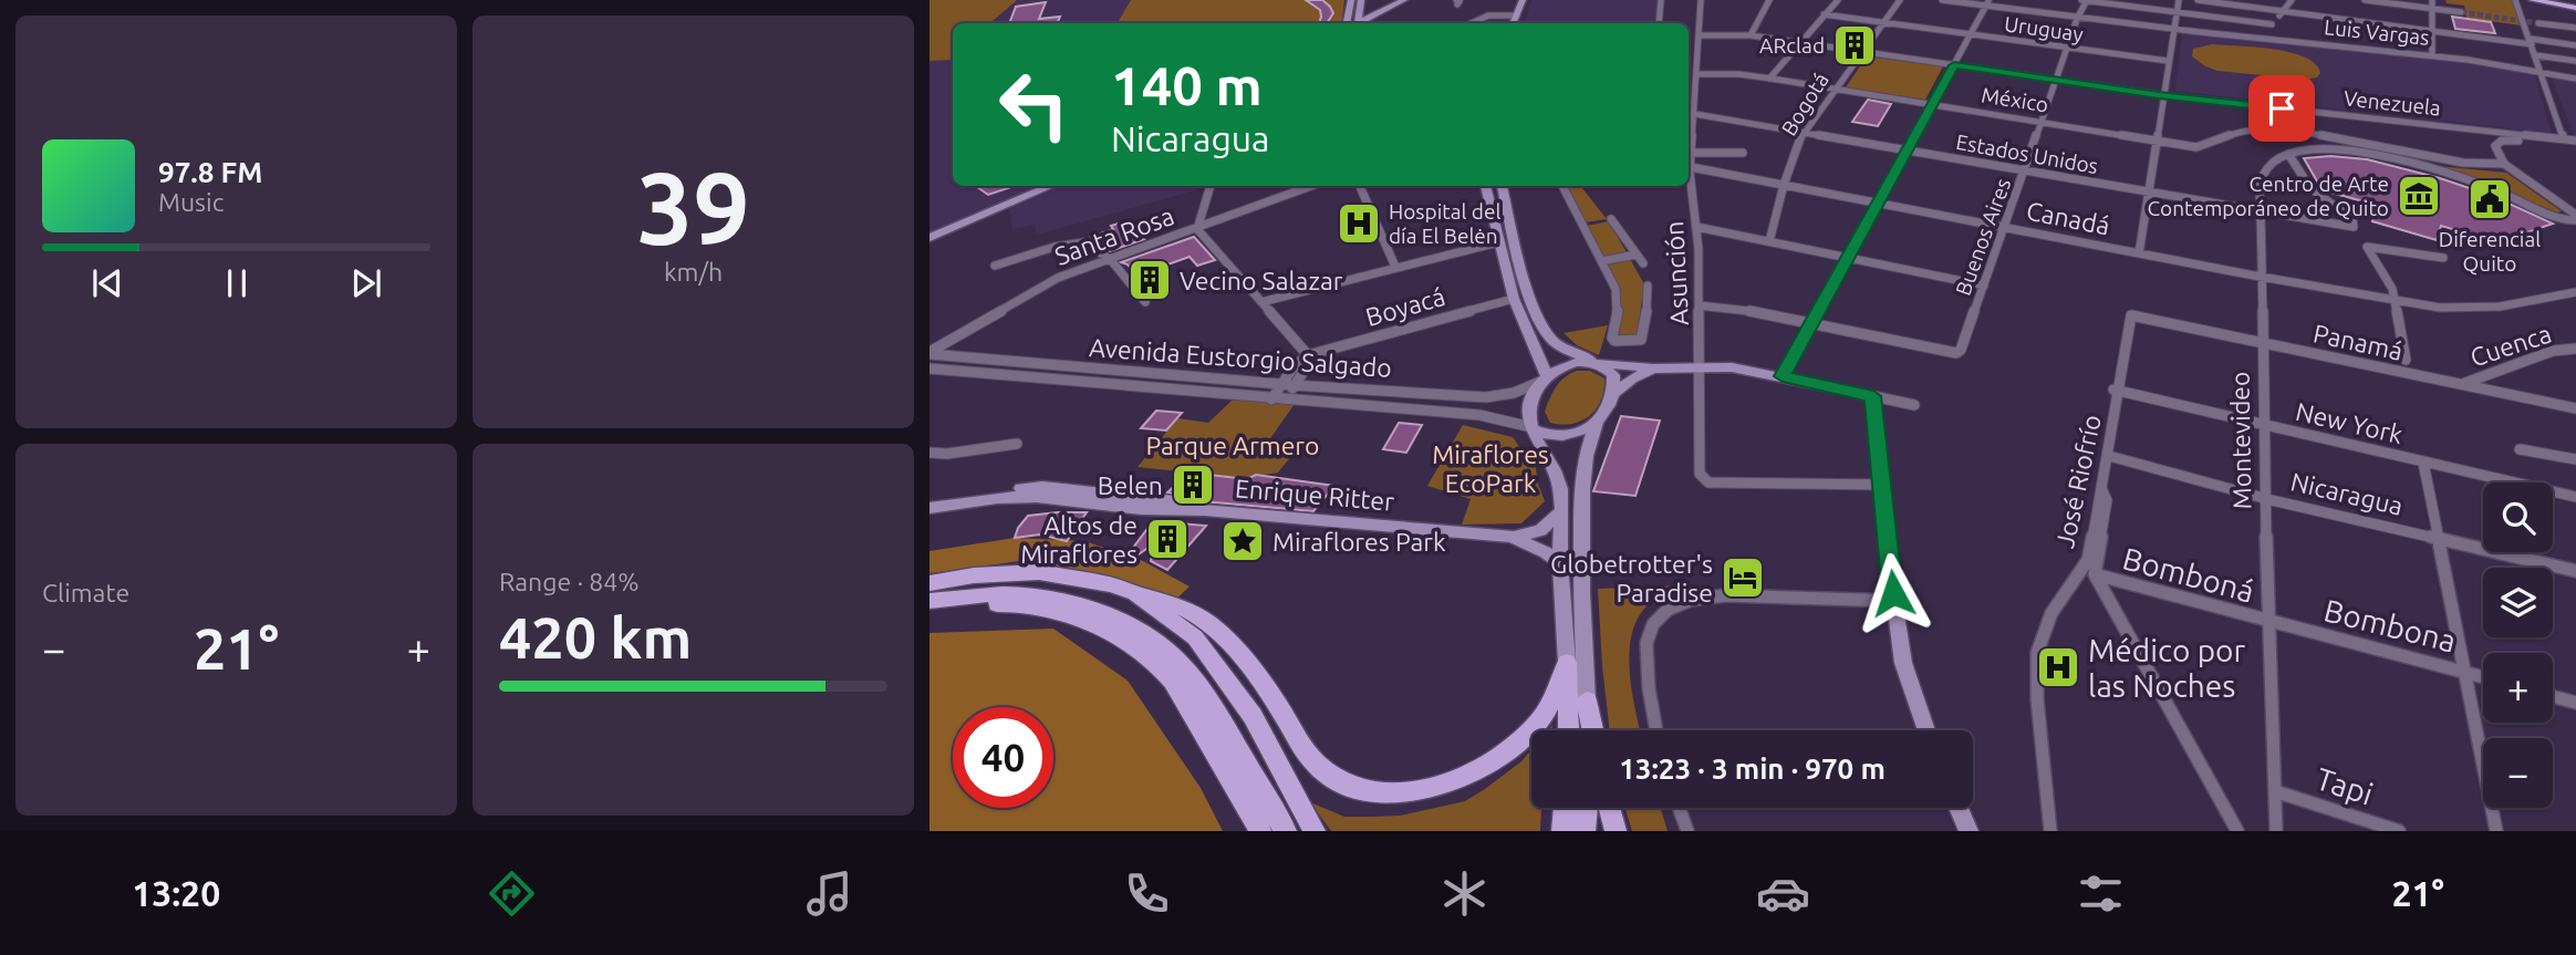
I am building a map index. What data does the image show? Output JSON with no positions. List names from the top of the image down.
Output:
{
  "streets": {
    "main road": ["Enrique Ritter"],
    "street": [
      "Uruguay",
      "Luis Vargas",
      "México",
      "Venezuela",
      "Bogotá",
      "Estados Unidos",
      "Canadá",
      "Santa Rosa",
      "Buenos Aires",
      "Asunción",
      "Boyacá",
      "Panamá",
      "Cuenca",
      "Avenida Eustorgio Salgado",
      "New York",
      "Montevideo",
      "José Riofrío",
      "Nicaragua",
      "Bomboná",
      "Bombona",
      "Tapi"
    ]
  },
  "crossings": [
    ["Uruguay", "Bogotá"],
    ["Uruguay", "Buenos Aires"],
    ["Luis Vargas", "Buenos Aires"],
    ["México", "Bogotá"],
    ["México", "Buenos Aires"],
    ["México", "Asunción"],
    ["Venezuela", "Bogotá"],
    ["Venezuela", "Buenos Aires"],
    ["Venezuela", "Asunción"],
    ["Bogotá", "Estados Unidos"],
    ["Bogotá", "Canadá"],
    ["Estados Unidos", "Buenos Aires"],
    ["Estados Unidos", "Asunción"],
    ["Estados Unidos", "Montevideo"],
    ["Canadá", "Buenos Aires"],
    ["Canadá", "Asunción"],
    ["Canadá", "Montevideo"],
    ["Santa Rosa", "Avenida Eustorgio Salgado"],
    ["Panamá", "Cuenca"],
    ["Panamá", "Montevideo"],
    ["Panamá", "José Riofrío"],
    ["New York", "Montevideo"],
    ["New York", "José Riofrío"],
    ["Montevideo", "Nicaragua"],
    ["Montevideo", "Bomboná"],
    ["Montevideo", "Bombona"],
    ["Montevideo", "Tapi"],
    ["José Riofrío", "Nicaragua"],
    ["Bomboná", "Bombona"]
  ],
  "parks": ["Parque Armero", "Miraflores EcoPark"],
  "places": {
    "building": [
      "ARclad",
      "Vecino Salazar",
      "Belen",
      "Altos de Miraflores"
    ],
    "museum": ["Centro de Arte Contemporáneo de Quito"],
    "public building": ["Diferencial Quito"],
    "hospital": ["Hospital del día El Belėn", "Médico por las Noches"],
    "place": ["Miraflores Park"],
    "hotel": ["Globetrotter's Paradise"]
  },
  "page": {
    "tile": [
      ["39", "km/h"],
      "Climate",
      ["Range · 84%", "420 km"]
    ],
    "turn": ["140 m", "Nicaragua"],
    "song": ["97.8 FM", "Music"],
    "map_buttons": ["+", "−"],
    "heat": ["−", "21°", "+"],
    "limit": "40",
    "trip": "13:23 · 3 min · 970 m",
    "tabs": ["13:20", "21°"]
  }
}
